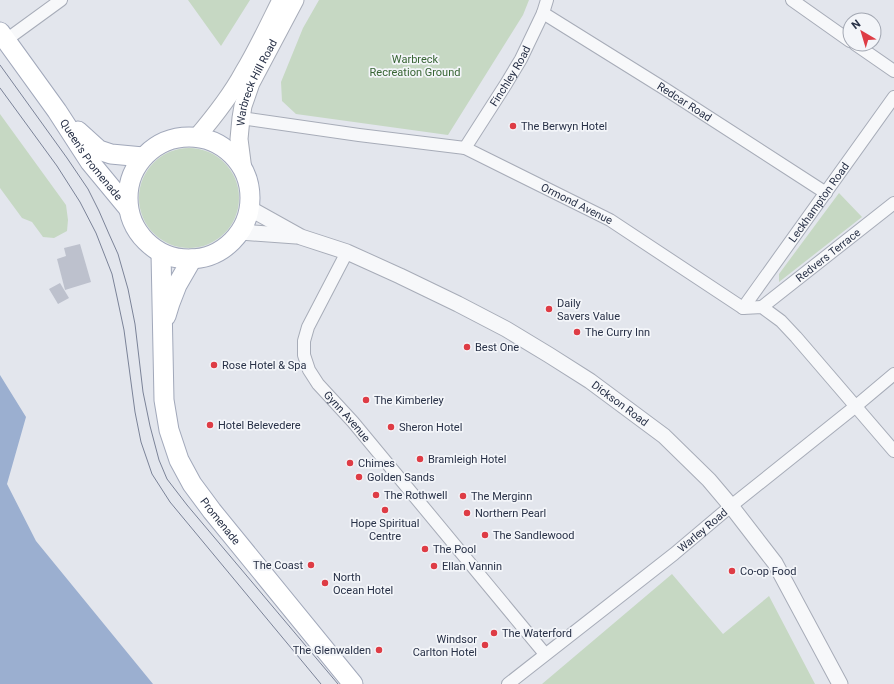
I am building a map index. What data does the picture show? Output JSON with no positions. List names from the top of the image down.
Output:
{
  "streets": {
    "main road": ["Warbreck Hill Road", "Queen's Promenade", "Promenade"],
    "street": [
      "Finchley Road",
      "Redcar Road",
      "Leckhampton Road",
      "Ormond Avenue",
      "Redvers Terrace",
      "Dickson Road",
      "Gynn Avenue",
      "Warley Road"
    ]
  },
  "crossings": [
    ["Finchley Road", "Redcar Road"],
    ["Finchley Road", "Ormond Avenue"],
    ["Warbreck Hill Road", "Queen's Promenade"],
    ["Warbreck Hill Road", "Ormond Avenue"],
    ["Warbreck Hill Road", "Dickson Road"],
    ["Warbreck Hill Road", "Promenade"],
    ["Redcar Road", "Leckhampton Road"],
    ["Queen's Promenade", "Dickson Road"],
    ["Queen's Promenade", "Promenade"],
    ["Leckhampton Road", "Ormond Avenue"],
    ["Dickson Road", "Gynn Avenue"],
    ["Dickson Road", "Promenade"],
    ["Dickson Road", "Warley Road"],
    ["Gynn Avenue", "Warley Road"]
  ],
  "parks": ["Warbreck Recreation Ground"],
  "places": [
    "The Berwyn Hotel",
    "Daily Savers Value",
    "The Curry Inn",
    "Best One",
    "Rose Hotel & Spa",
    "The Kimberley",
    "Hotel Belevedere",
    "Sheron Hotel",
    "Bramleigh Hotel",
    "Chimes",
    "Golden Sands",
    "The Rothwell",
    "The Merginn",
    "Hope Spiritual Centre",
    "Northern Pearl",
    "The Sandlewood",
    "The Pool",
    "The Coast",
    "Ellan Vannin",
    "Co-op Food",
    "North Ocean Hotel",
    "The Waterford",
    "Windsor Carlton Hotel",
    "The Glenwalden"
  ],
  "north": "top left"
}
